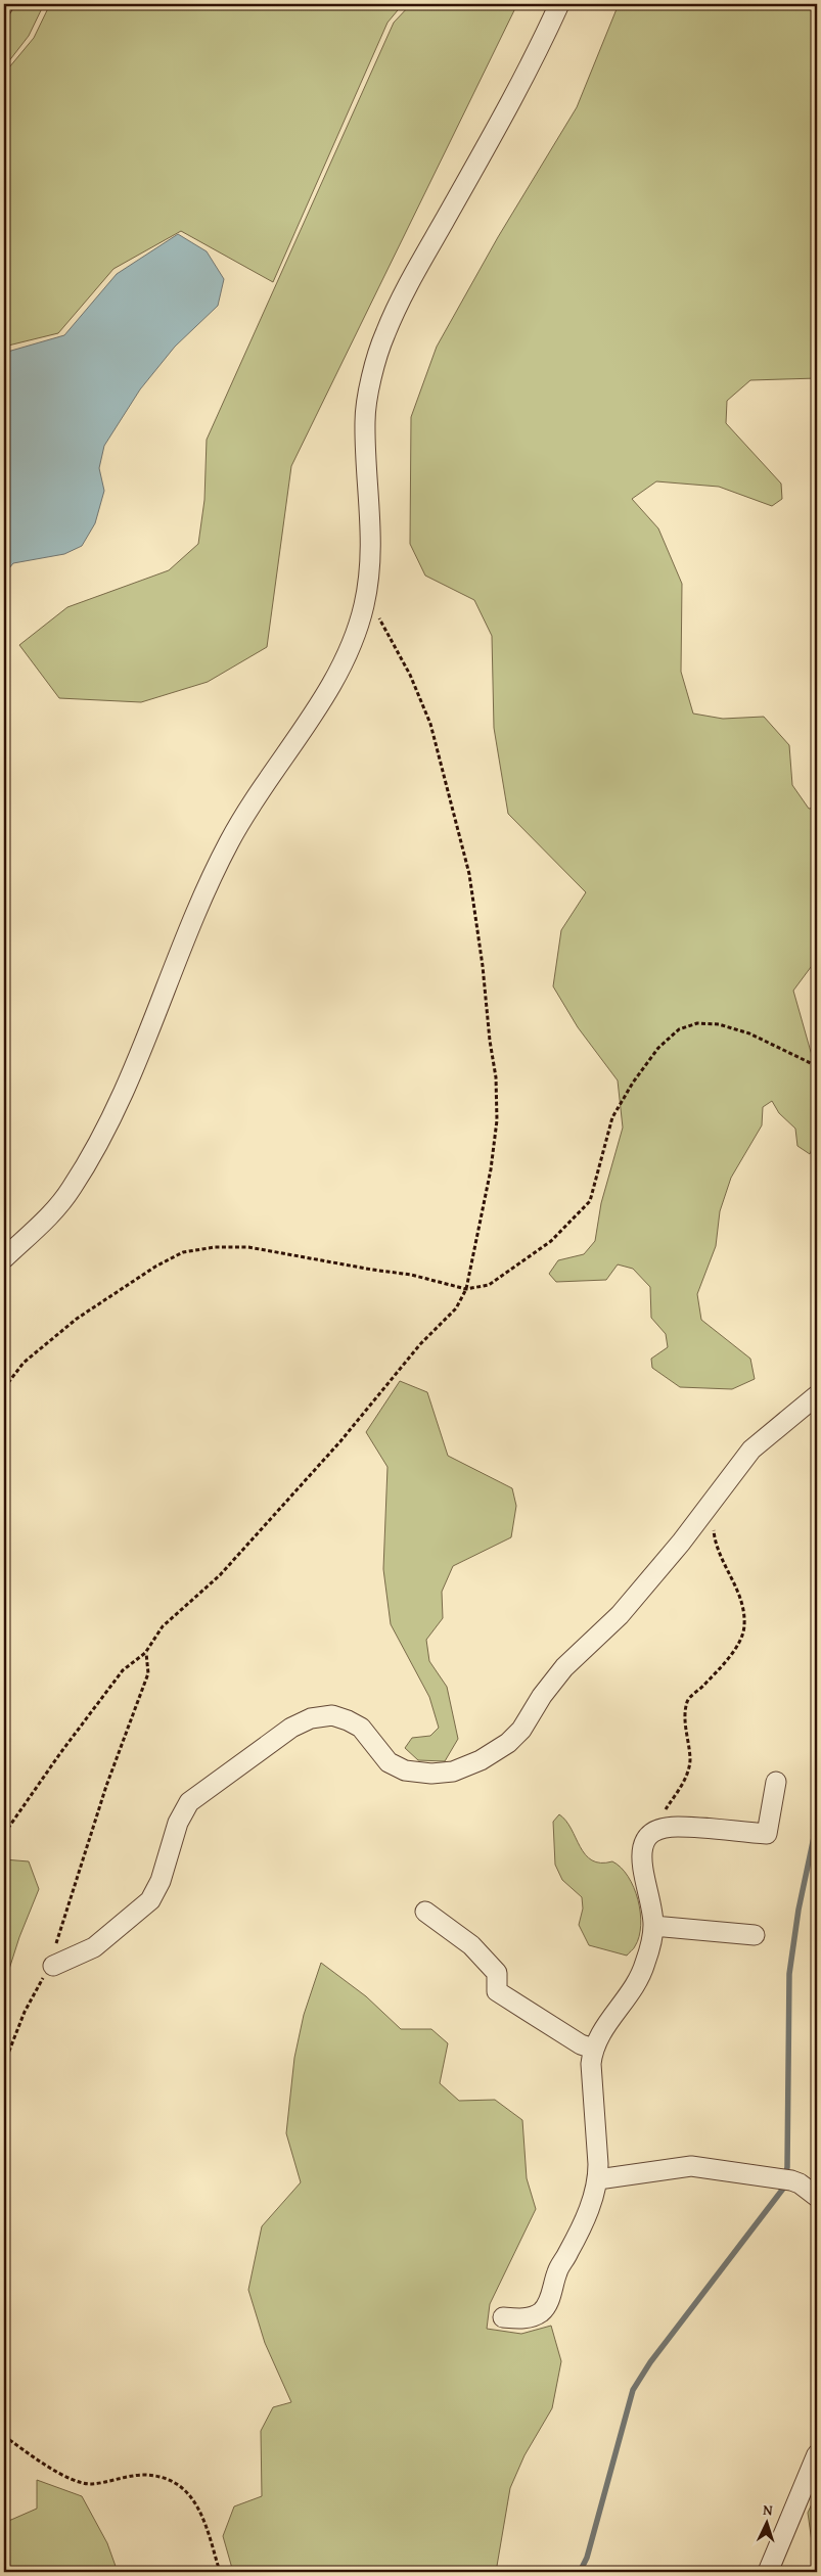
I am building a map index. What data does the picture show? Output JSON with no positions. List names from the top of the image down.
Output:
{
  "north": "top"
}
